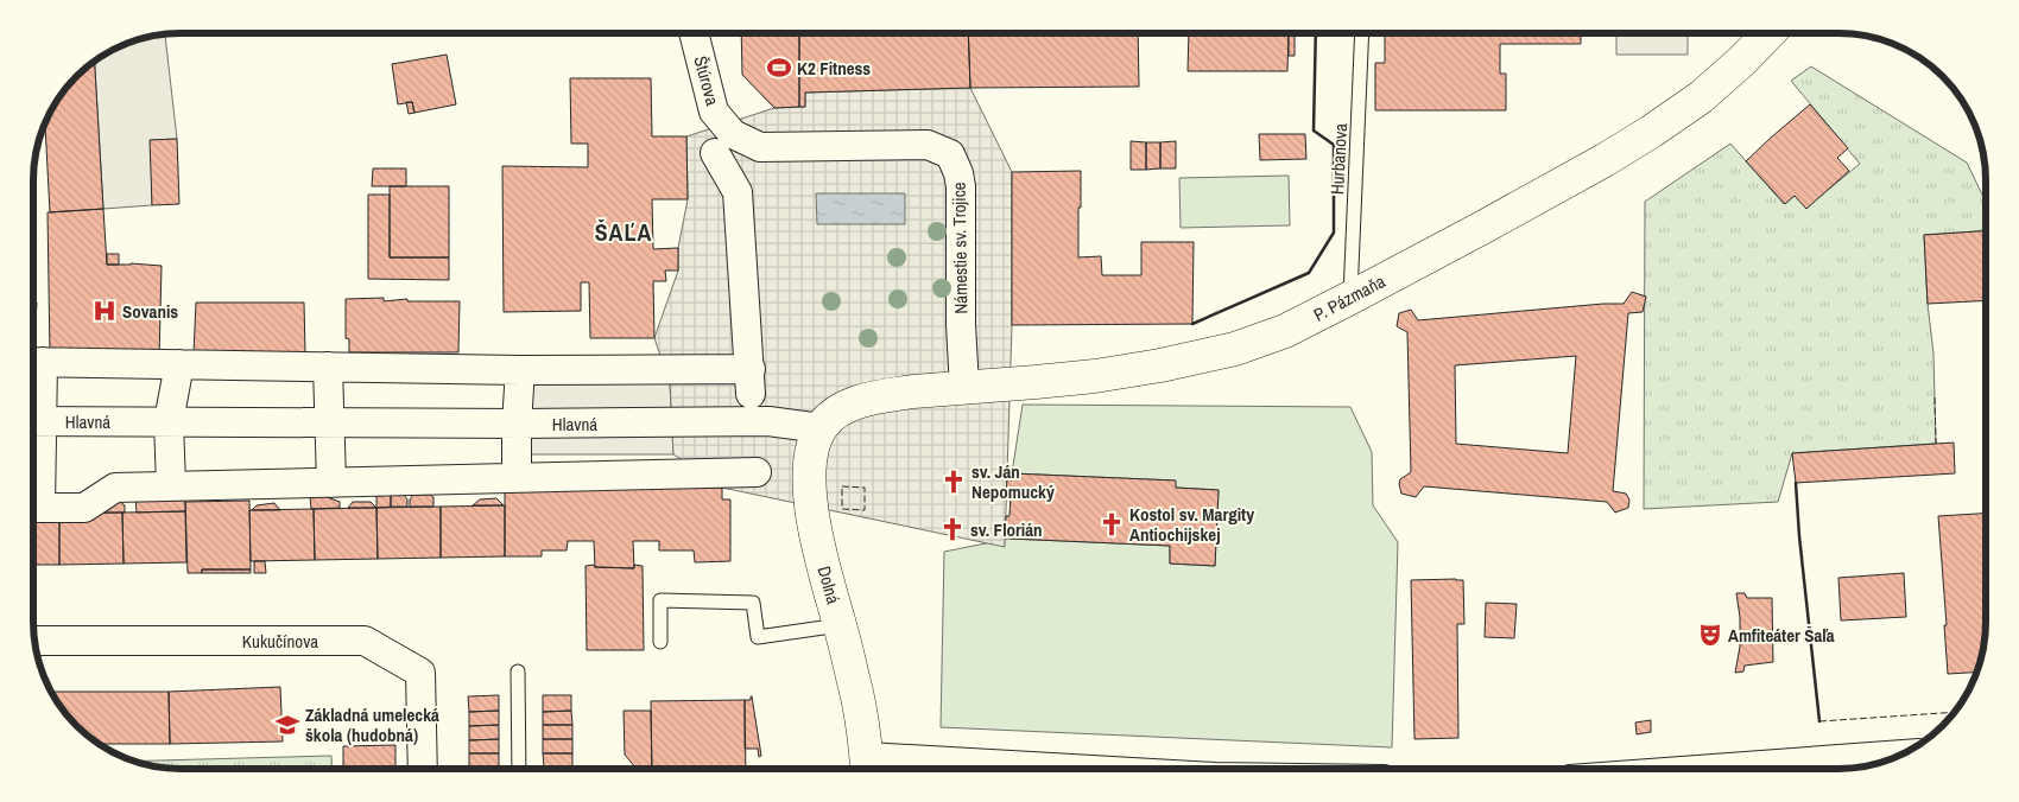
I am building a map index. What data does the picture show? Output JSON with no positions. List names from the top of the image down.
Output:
{
  "streets": {
    "main road": ["P. Pázmaňa", "Dolná"],
    "street": [
      "Štúrova",
      "Námestie sv. Trojice",
      "Hlavná",
      "Kukučínova"
    ],
    "lane": ["Hurbanova"]
  },
  "crossings": [
    ["Štúrova", "Námestie sv. Trojice"],
    ["Hurbanova", "P. Pázmaňa"],
    ["Námestie sv. Trojice", "P. Pázmaňa"],
    ["P. Pázmaňa", "Hlavná"],
    ["P. Pázmaňa", "Dolná"],
    ["Hlavná", "Dolná"]
  ],
  "districts": ["ŠAĽA"],
  "places": {
    "sports": ["K2 Fitness"],
    "hospital": ["Sovanis"],
    "church": ["sv. Ján Nepomucký", "Kostol sv. Margity Antiochijskej", "sv. Florián"],
    "theatre": ["Amfiteáter Šaľa"],
    "school or university": ["Základná umelecká škola (hudobná)"]
  }
}
